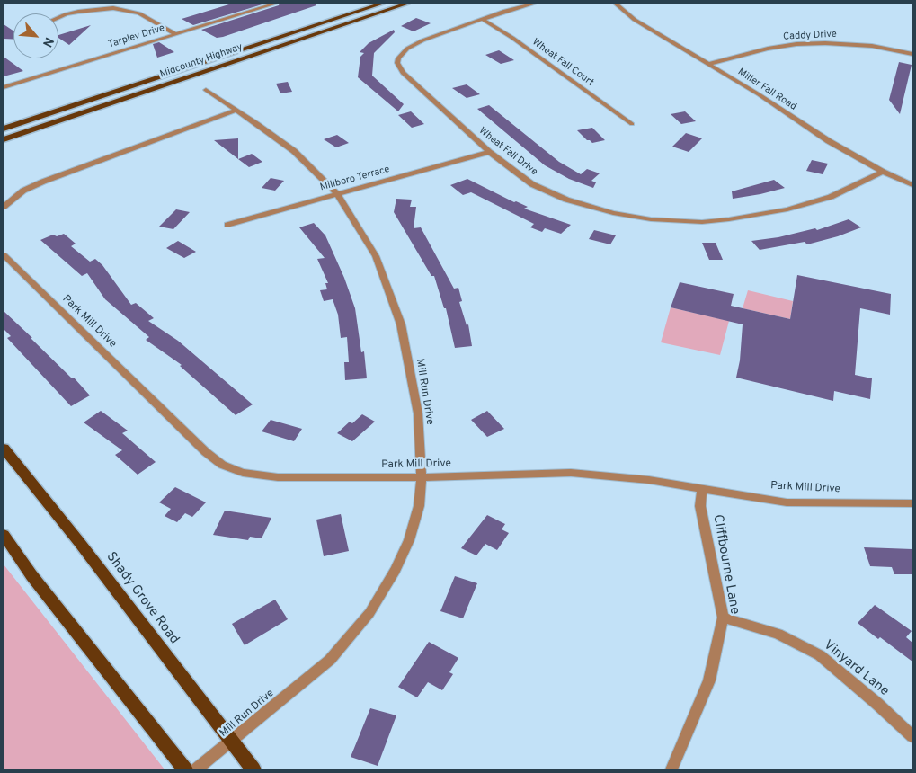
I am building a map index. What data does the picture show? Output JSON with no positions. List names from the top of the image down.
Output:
{
  "streets": {
    "main road": ["Midcounty Highway", "Shady Grove Road"],
    "street": [
      "Caddy Drive",
      "Tarpley Drive",
      "Wheat Fall Court",
      "Miller Fall Road",
      "Wheat Fall Drive",
      "Millboro Terrace",
      "Park Mill Drive",
      "Mill Run Drive",
      "Cliffbourne Lane",
      "Vinyard Lane"
    ]
  },
  "crossings": [
    ["Caddy Drive", "Miller Fall Road"],
    ["Wheat Fall Court", "Wheat Fall Drive"],
    ["Miller Fall Road", "Wheat Fall Drive"],
    ["Wheat Fall Drive", "Millboro Terrace"],
    ["Millboro Terrace", "Mill Run Drive"],
    ["Park Mill Drive", "Mill Run Drive"],
    ["Park Mill Drive", "Cliffbourne Lane"],
    ["Mill Run Drive", "Shady Grove Road"],
    ["Cliffbourne Lane", "Vinyard Lane"]
  ],
  "north": "bottom right"
}
